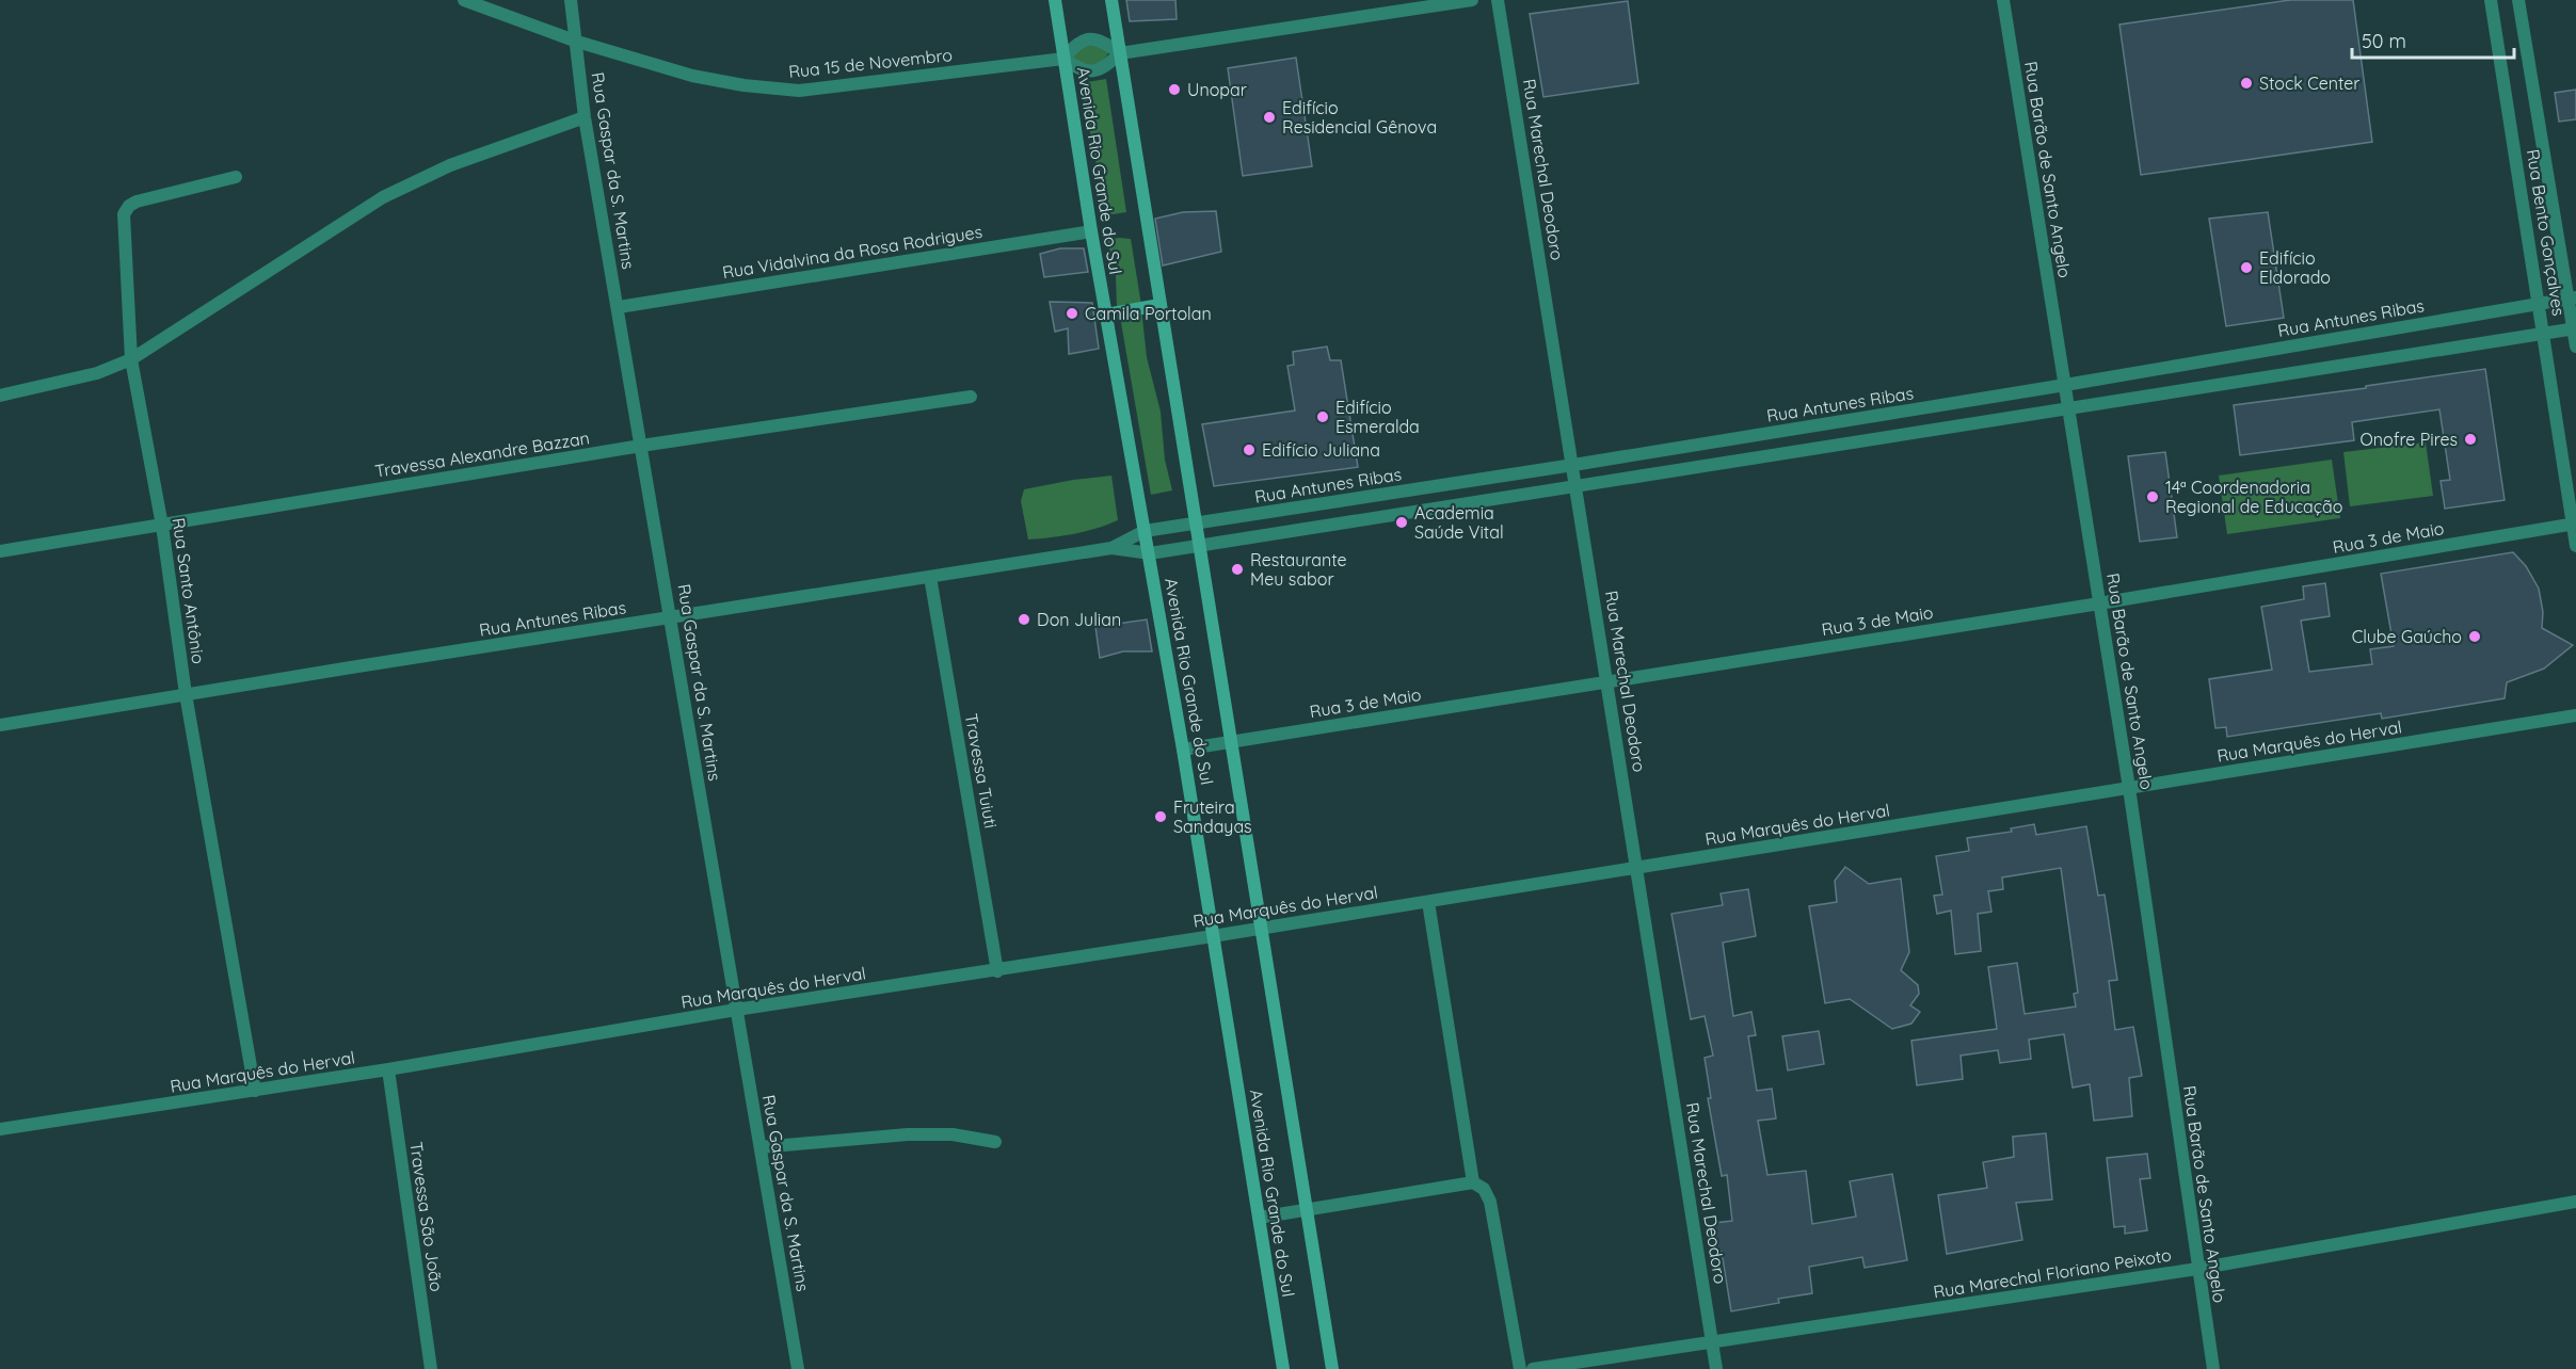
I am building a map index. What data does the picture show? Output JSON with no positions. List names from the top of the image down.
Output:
{
  "streets": {
    "main road": ["Avenida Rio Grande do Sul"],
    "street": [
      "Rua 15 de Novembro",
      "Rua Marechal Deodoro",
      "Rua Barão de Santo Angelo",
      "Rua Gaspar da S. Martins",
      "Rua Bento Gonçalves",
      "Rua Vidalvina da Rosa Rodrigues",
      "Rua Antunes Ribas",
      "Travessa Alexandre Bazzan",
      "Rua 3 de Maio",
      "Rua Santo Antônio",
      "Rua Marquês do Herval",
      "Travessa Tuiuti",
      "Travessa São João",
      "Rua Marechal Floriano Peixoto"
    ]
  },
  "crossings": [
    ["Rua 15 de Novembro", "Rua Gaspar da S. Martins"],
    ["Rua 15 de Novembro", "Avenida Rio Grande do Sul"],
    ["Rua Marechal Deodoro", "Rua Antunes Ribas"],
    ["Rua Marechal Deodoro", "Rua 3 de Maio"],
    ["Rua Marechal Deodoro", "Rua Marquês do Herval"],
    ["Rua Marechal Deodoro", "Rua Marechal Floriano Peixoto"],
    ["Rua Barão de Santo Angelo", "Rua Antunes Ribas"],
    ["Rua Barão de Santo Angelo", "Rua 3 de Maio"],
    ["Rua Barão de Santo Angelo", "Rua Marquês do Herval"],
    ["Rua Barão de Santo Angelo", "Rua Marechal Floriano Peixoto"],
    ["Rua Gaspar da S. Martins", "Rua Vidalvina da Rosa Rodrigues"],
    ["Rua Gaspar da S. Martins", "Rua Antunes Ribas"],
    ["Rua Gaspar da S. Martins", "Travessa Alexandre Bazzan"],
    ["Rua Gaspar da S. Martins", "Rua Marquês do Herval"],
    ["Avenida Rio Grande do Sul", "Rua Vidalvina da Rosa Rodrigues"],
    ["Avenida Rio Grande do Sul", "Rua Antunes Ribas"],
    ["Avenida Rio Grande do Sul", "Rua 3 de Maio"],
    ["Avenida Rio Grande do Sul", "Rua Marquês do Herval"],
    ["Rua Bento Gonçalves", "Rua Antunes Ribas"],
    ["Rua Bento Gonçalves", "Rua 3 de Maio"],
    ["Rua Antunes Ribas", "Rua Santo Antônio"],
    ["Rua Antunes Ribas", "Travessa Tuiuti"],
    ["Travessa Alexandre Bazzan", "Rua Santo Antônio"],
    ["Rua Santo Antônio", "Rua Marquês do Herval"],
    ["Rua Marquês do Herval", "Travessa Tuiuti"],
    ["Rua Marquês do Herval", "Travessa São João"]
  ],
  "places": [
    "Stock Center",
    "Unopar",
    "Edifício Residencial Gênova",
    "Edifício Eldorado",
    "Camila Portolan",
    "Edifício Esmeralda",
    "Onofre Pires",
    "Edifício Juliana",
    "14ª Coordenadoria Regional de Educação",
    "Academia Saúde Vital",
    "Restaurante Meu sabor",
    "Don Julian",
    "Clube Gaúcho",
    "Fruteira Sandayas"
  ],
  "scale_bar": "50 m"
}
